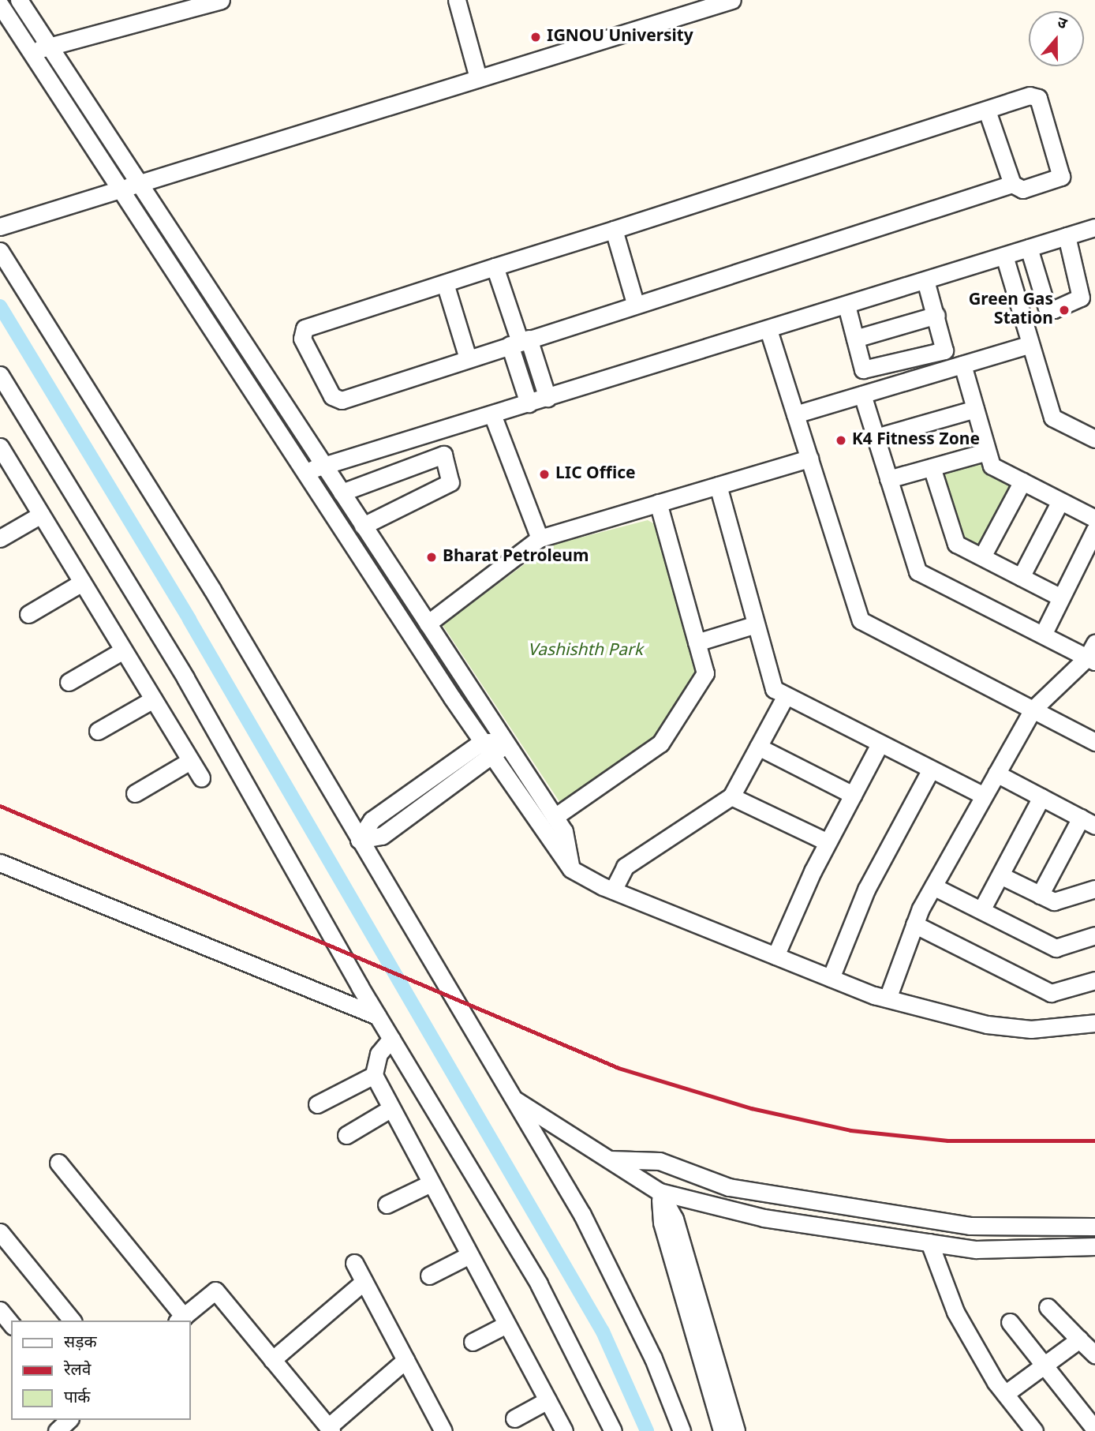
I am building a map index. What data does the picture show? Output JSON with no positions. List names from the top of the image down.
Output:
{
  "parks": ["Vashishth Park"],
  "places": [
    "IGNOU University",
    "Green Gas Station",
    "K4 Fitness Zone",
    "LIC Office",
    "Bharat Petroleum"
  ],
  "legend": ["सड़क", "रेलवे", "पार्क"],
  "north": "top"
}
